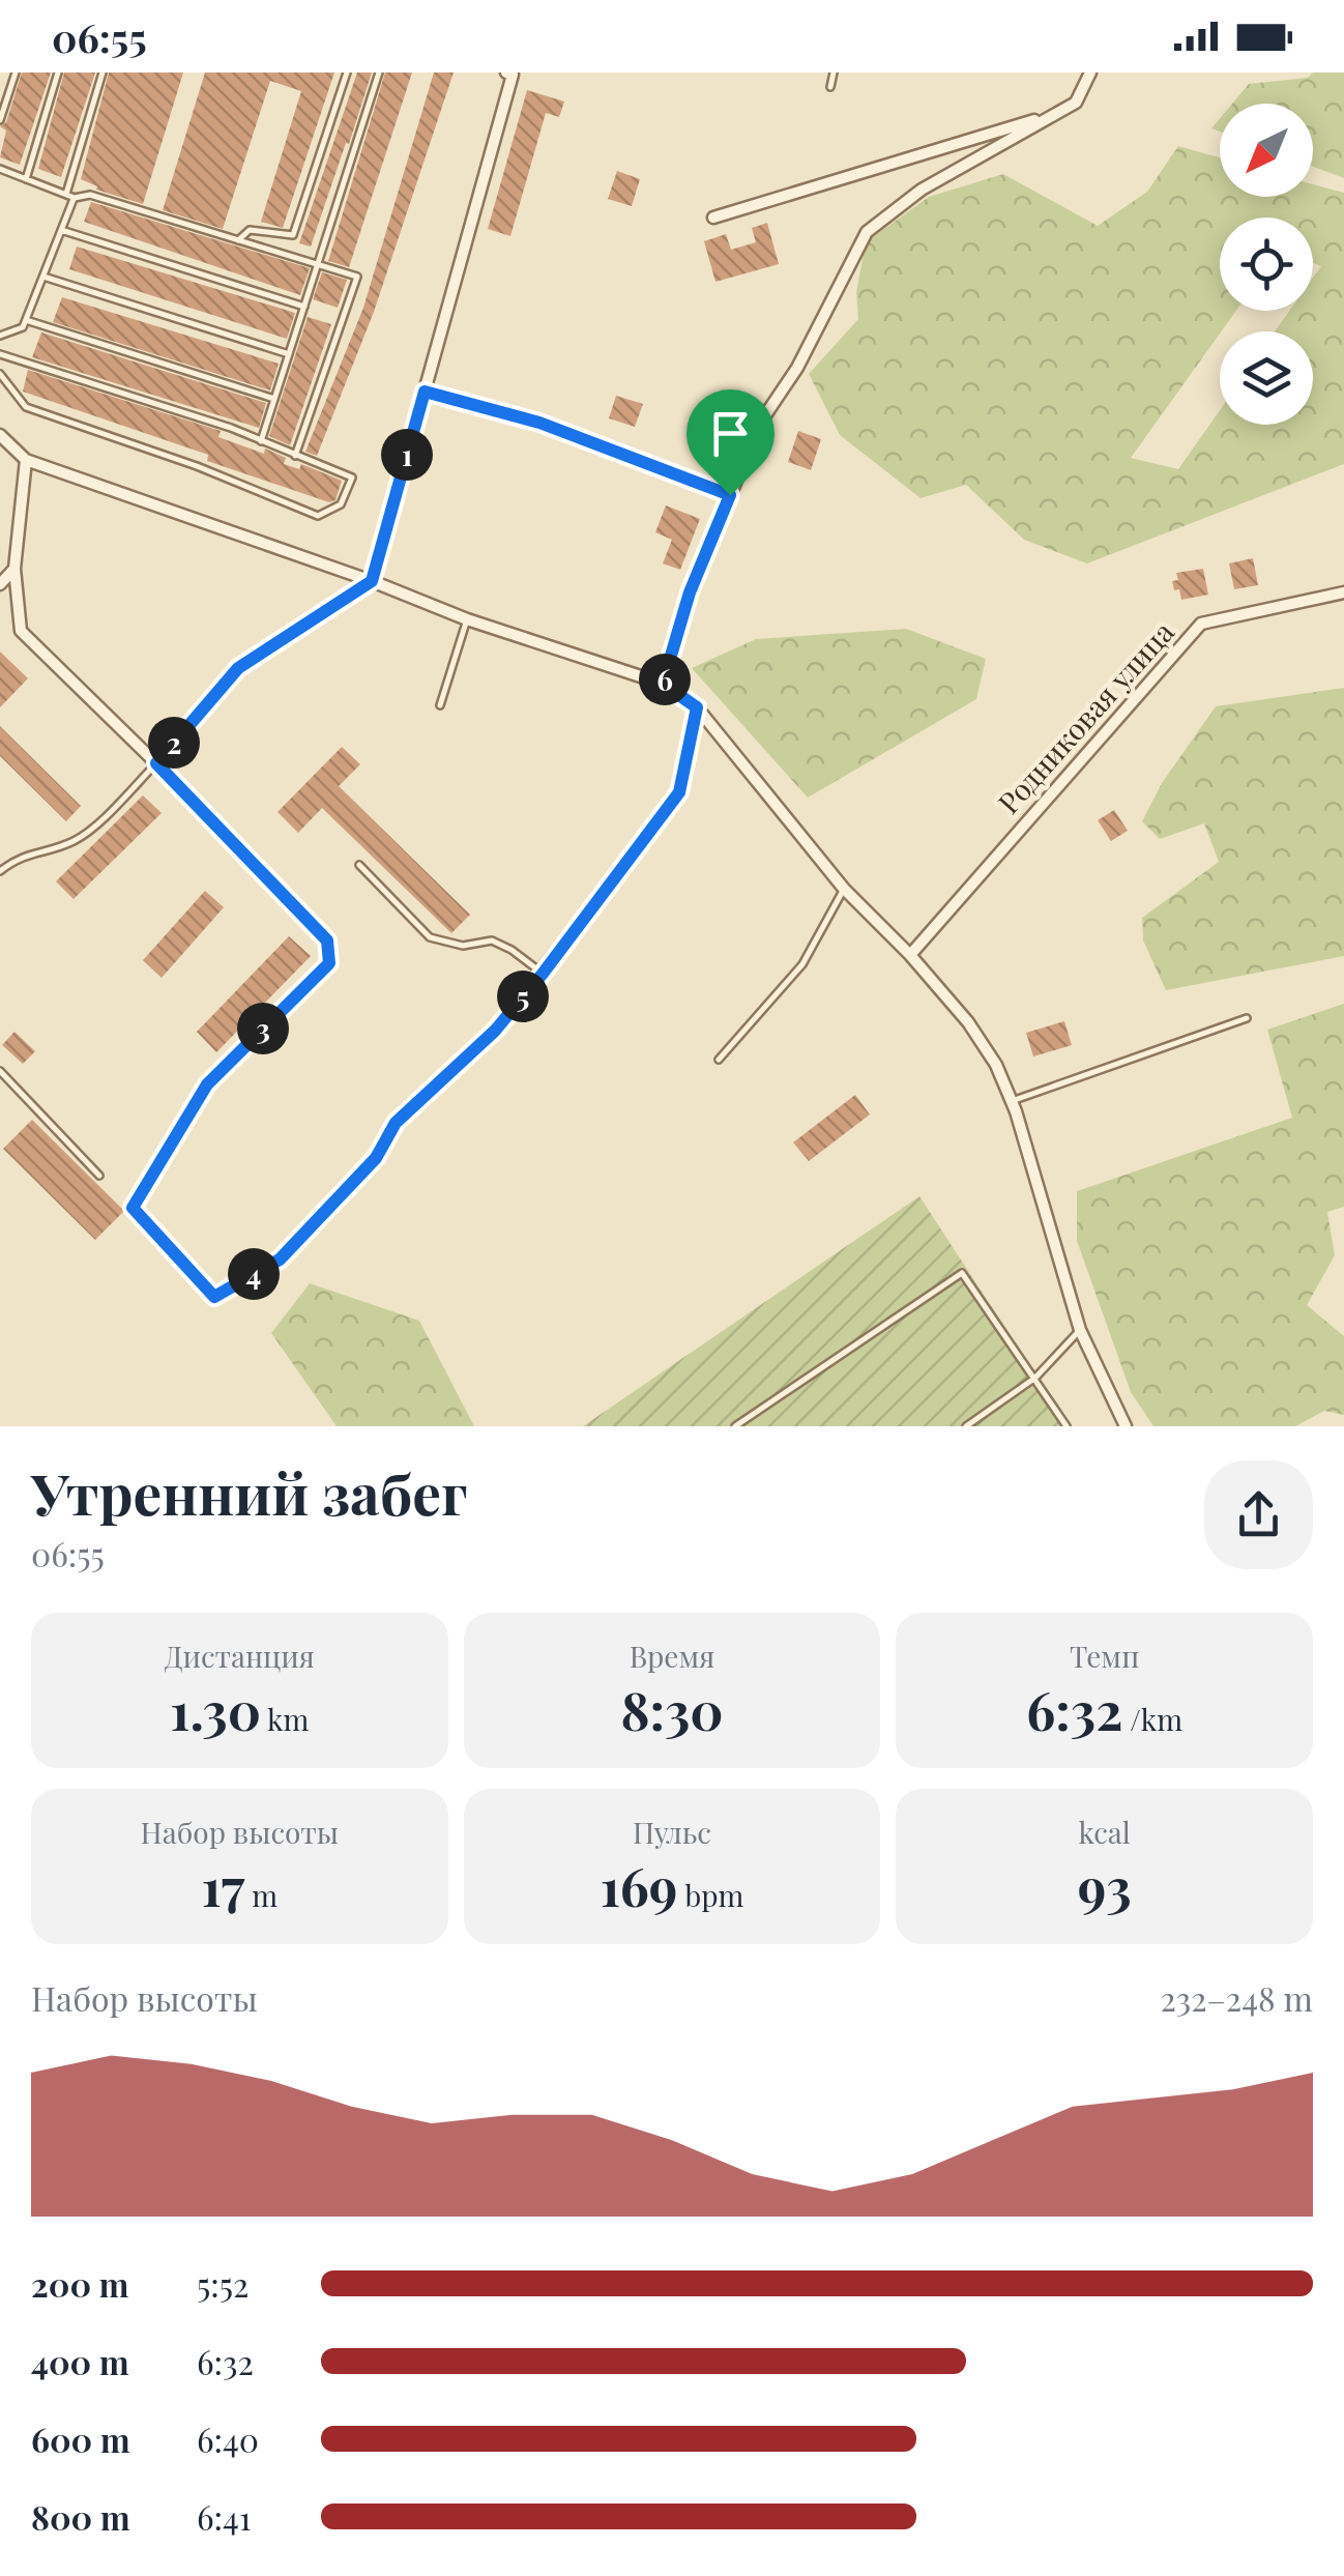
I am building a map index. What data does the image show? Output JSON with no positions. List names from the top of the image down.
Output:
{
  "streets": {
    "street": ["Родниковая улица"]
  },
  "north": "bottom left",
  "page": {
    "status": "06:55",
    "pins": [
      "1",
      "6",
      "2",
      "5",
      "3",
      "4"
    ],
    "heading": ["Утренний забег", "06:55"],
    "stats": [
      ["Дистанция", "1.30 km"],
      ["Время", "8:30"],
      ["Темп", "6:32 /km"],
      ["Набор высоты", "17 m"],
      ["Пульс", "169 bpm"],
      ["kcal", "93"]
    ],
    "chart": ["Набор высоты", "232–248 m"],
    "list": [
      {
        "name": "200 m",
        "note": "5:52"
      },
      {
        "name": "400 m",
        "note": "6:32"
      },
      {
        "name": "600 m",
        "note": "6:40"
      },
      {
        "name": "800 m",
        "note": "6:41"
      }
    ]
  }
}
